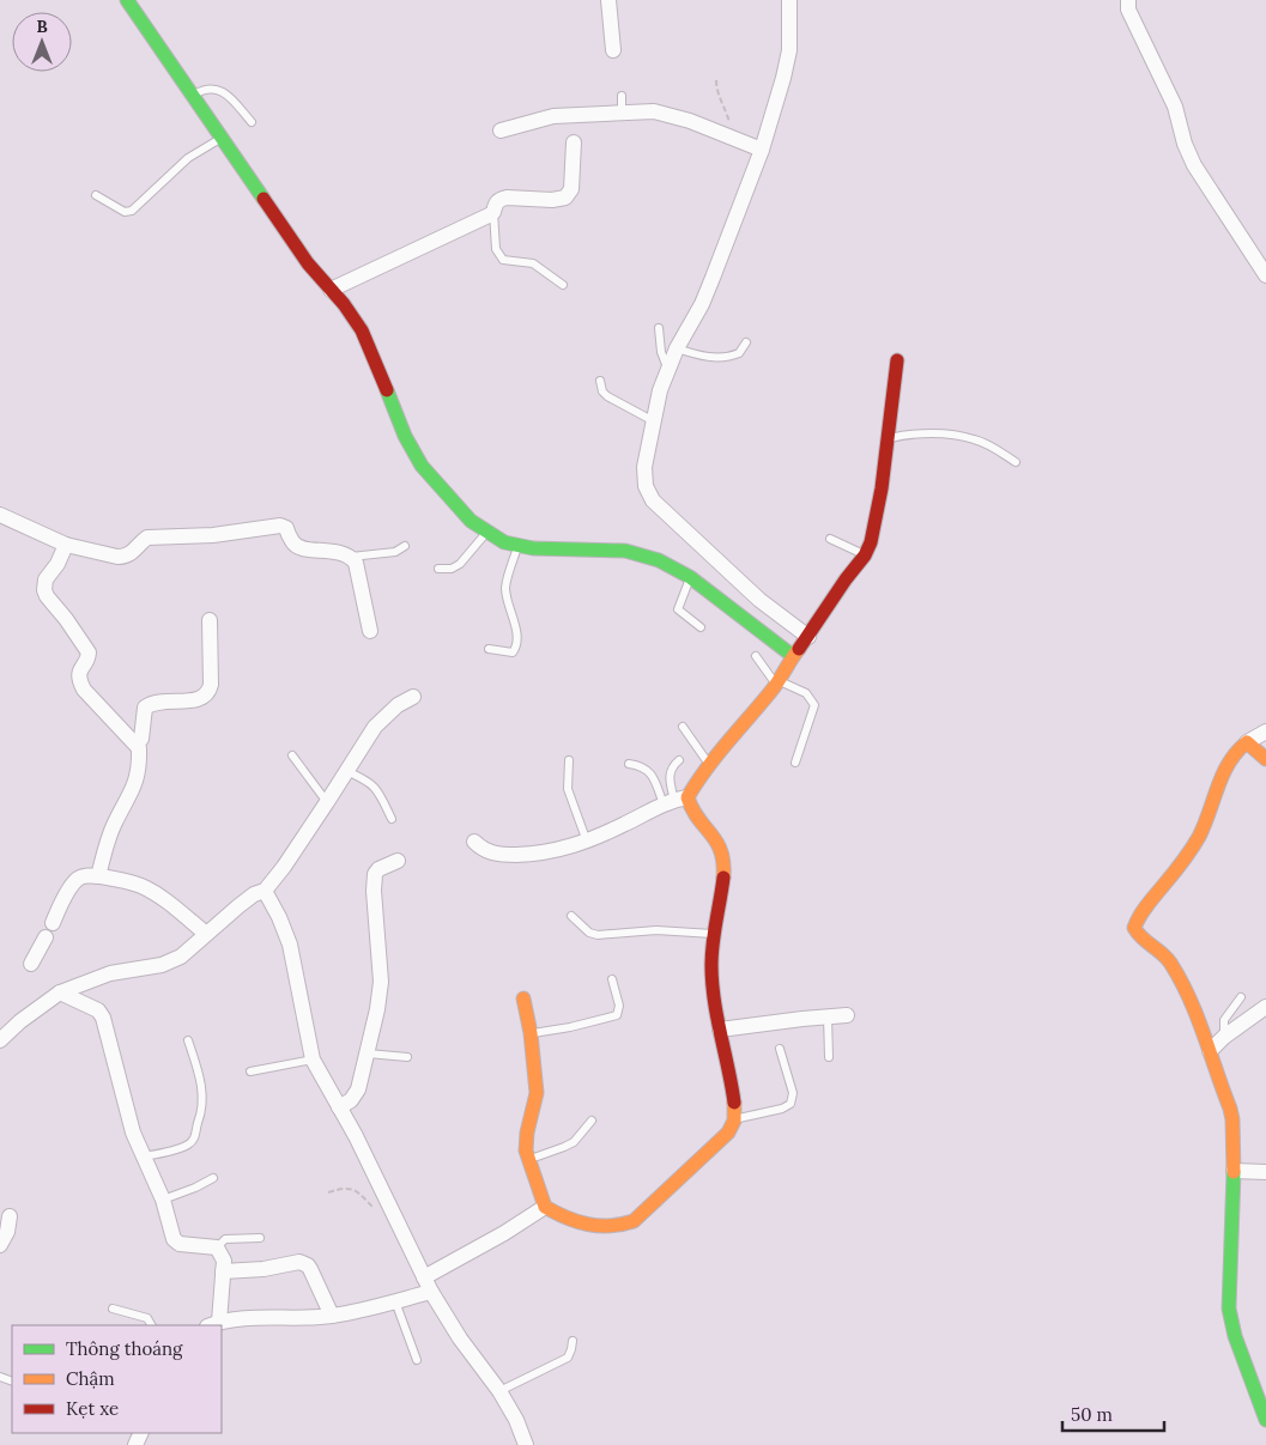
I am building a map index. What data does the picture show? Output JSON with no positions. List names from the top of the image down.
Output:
{
  "legend": ["Thông thoáng", "Chậm", "Kẹt xe"],
  "scale_bar": "50 m",
  "north": "top"
}
